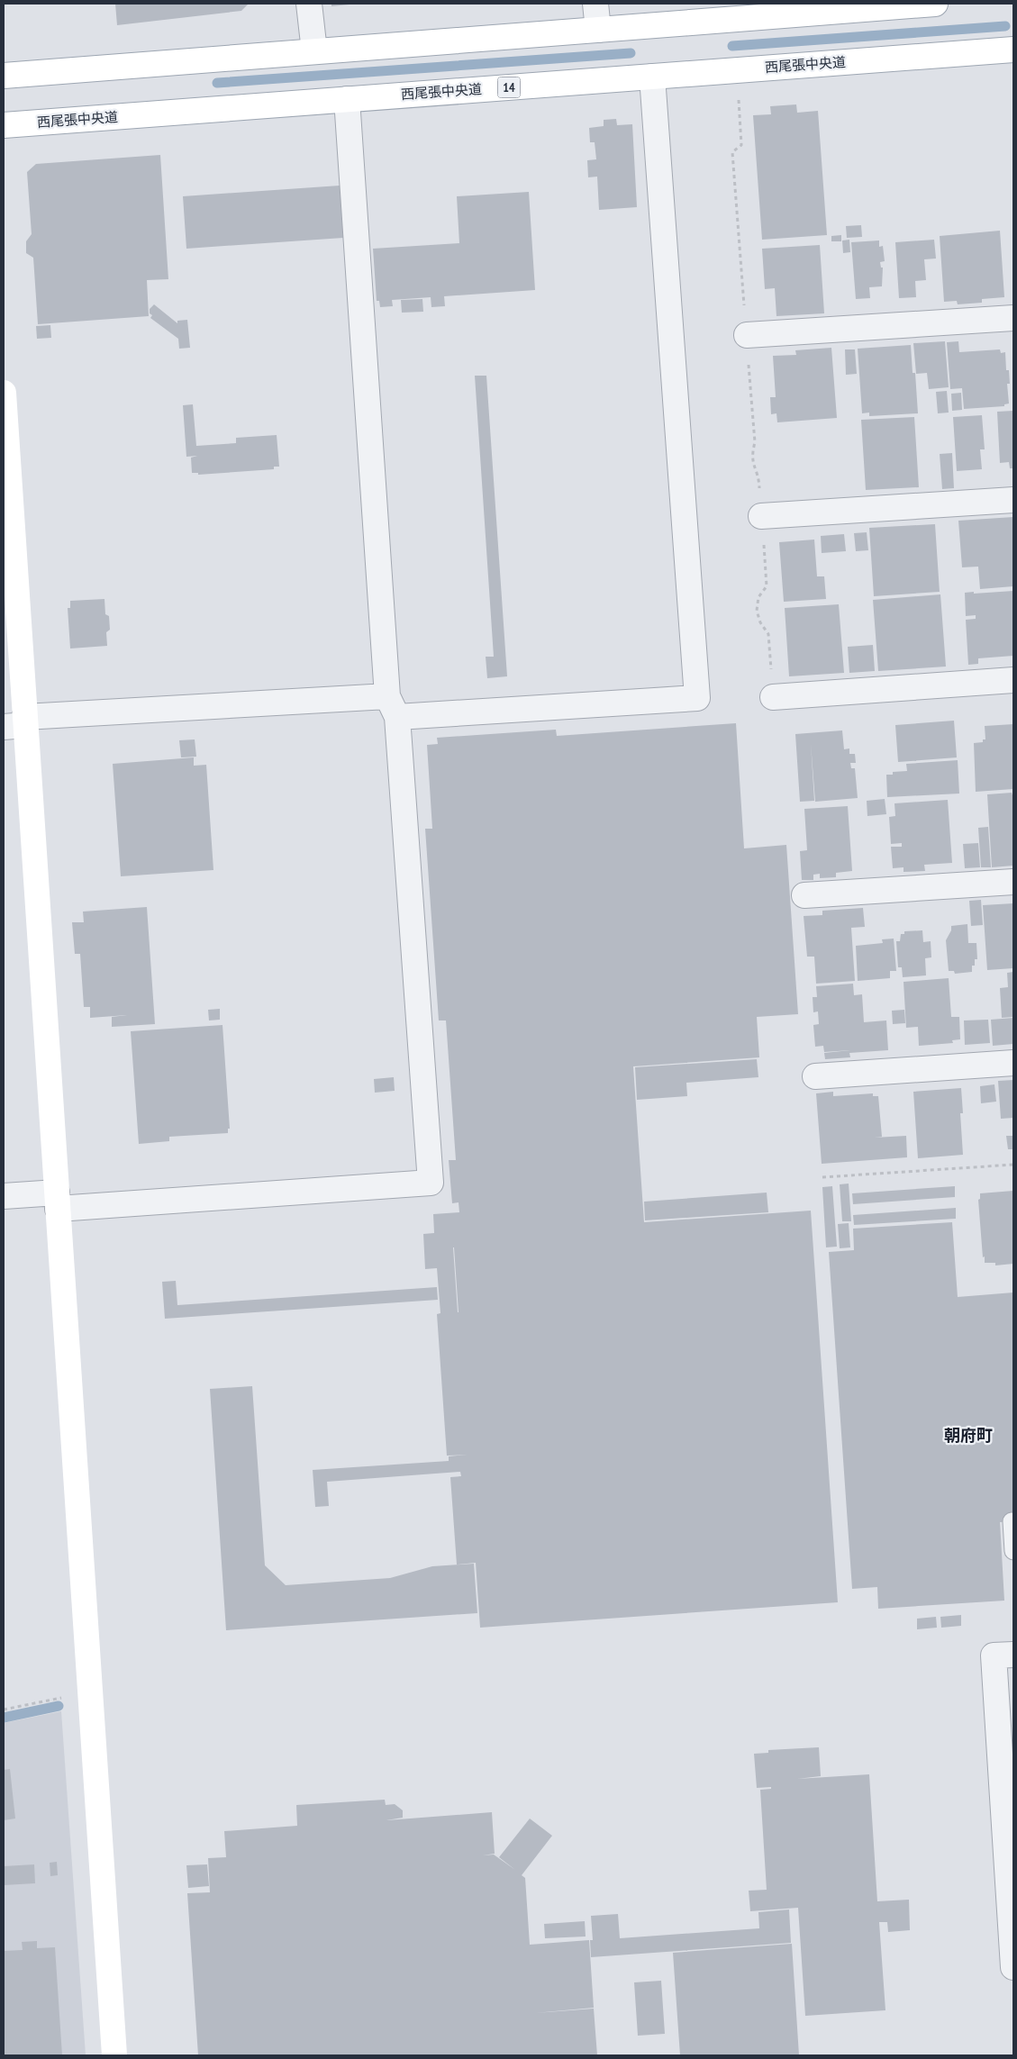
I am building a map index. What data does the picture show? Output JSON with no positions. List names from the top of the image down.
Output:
{
  "streets": {
    "main road": ["西尾張中央道", "14"]
  },
  "districts": ["朝府町"]
}
